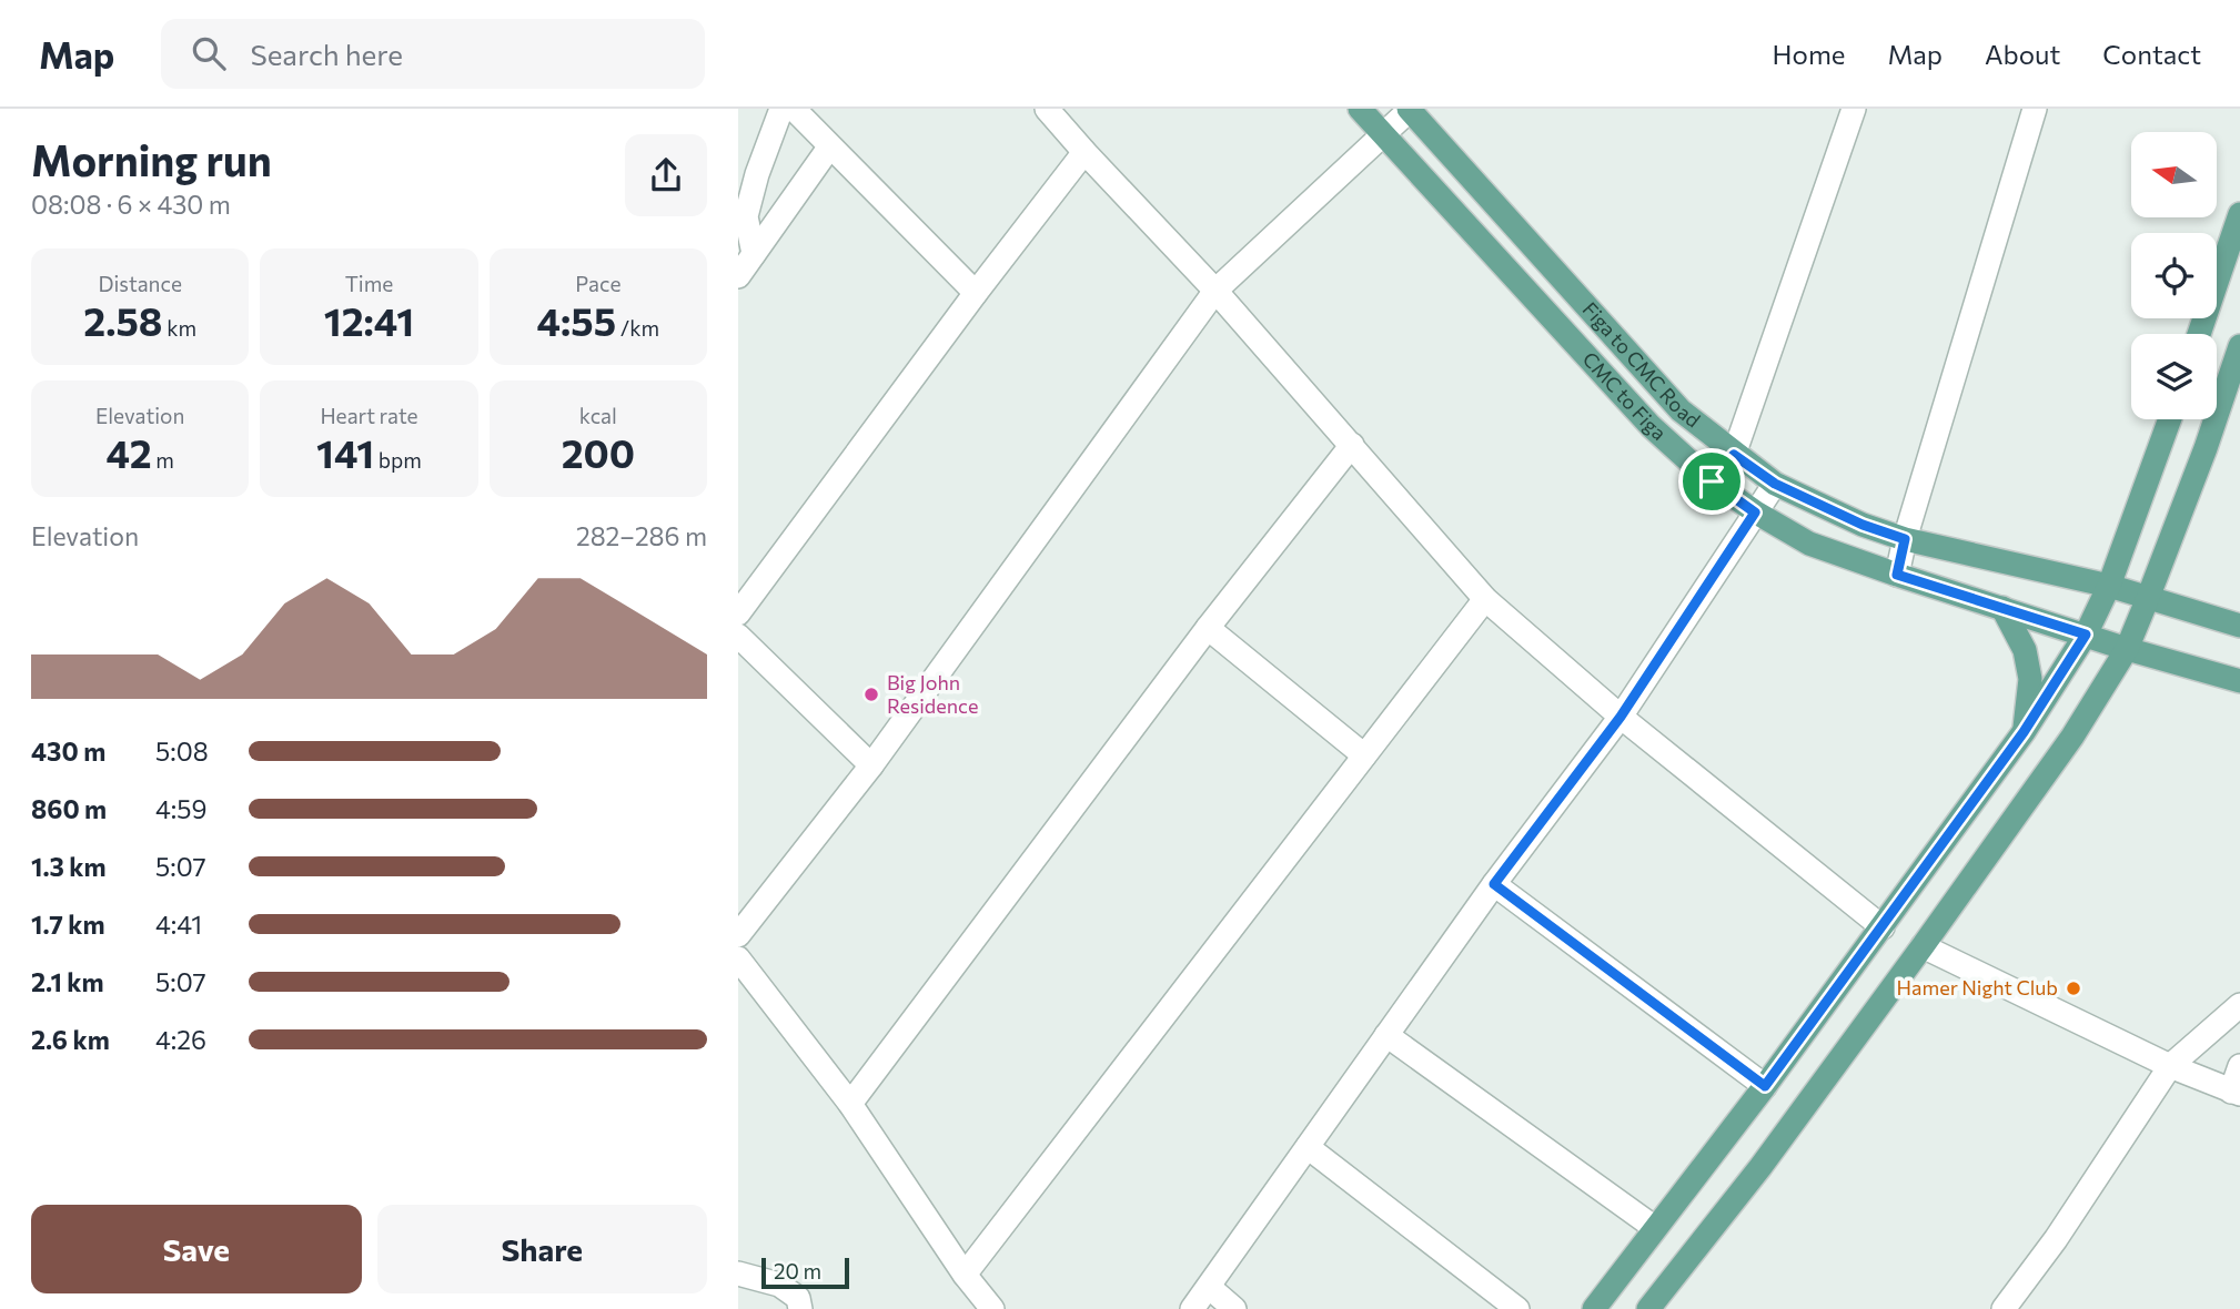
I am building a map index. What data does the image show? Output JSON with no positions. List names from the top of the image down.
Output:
{
  "streets": {
    "main road": ["Figa to CMC Road", "CMC to Figa"]
  },
  "places": ["Big John Residence", "Hamer Night Club"],
  "scale_bar": "20 m",
  "north": "left",
  "page": {
    "header": "Map",
    "search": "Search here",
    "nav": [
      "Home",
      "Map",
      "About",
      "Contact"
    ],
    "heading": ["Morning run", "08:08 · 6 × 430 m"],
    "stats": [
      ["Distance", "2.58 km"],
      ["Time", "12:41"],
      ["Pace", "4:55 /km"],
      ["Elevation", "42 m"],
      ["Heart rate", "141 bpm"],
      ["kcal", "200"]
    ],
    "chart": ["Elevation", "282–286 m"],
    "list": [
      {
        "name": "430 m",
        "note": "5:08"
      },
      {
        "name": "860 m",
        "note": "4:59"
      },
      {
        "name": "1.3 km",
        "note": "5:07"
      },
      {
        "name": "1.7 km",
        "note": "4:41"
      },
      {
        "name": "2.1 km",
        "note": "5:07"
      },
      {
        "name": "2.6 km",
        "note": "4:26"
      }
    ],
    "buttons": ["Save", "Share"],
    "scale": "20 m"
  }
}
